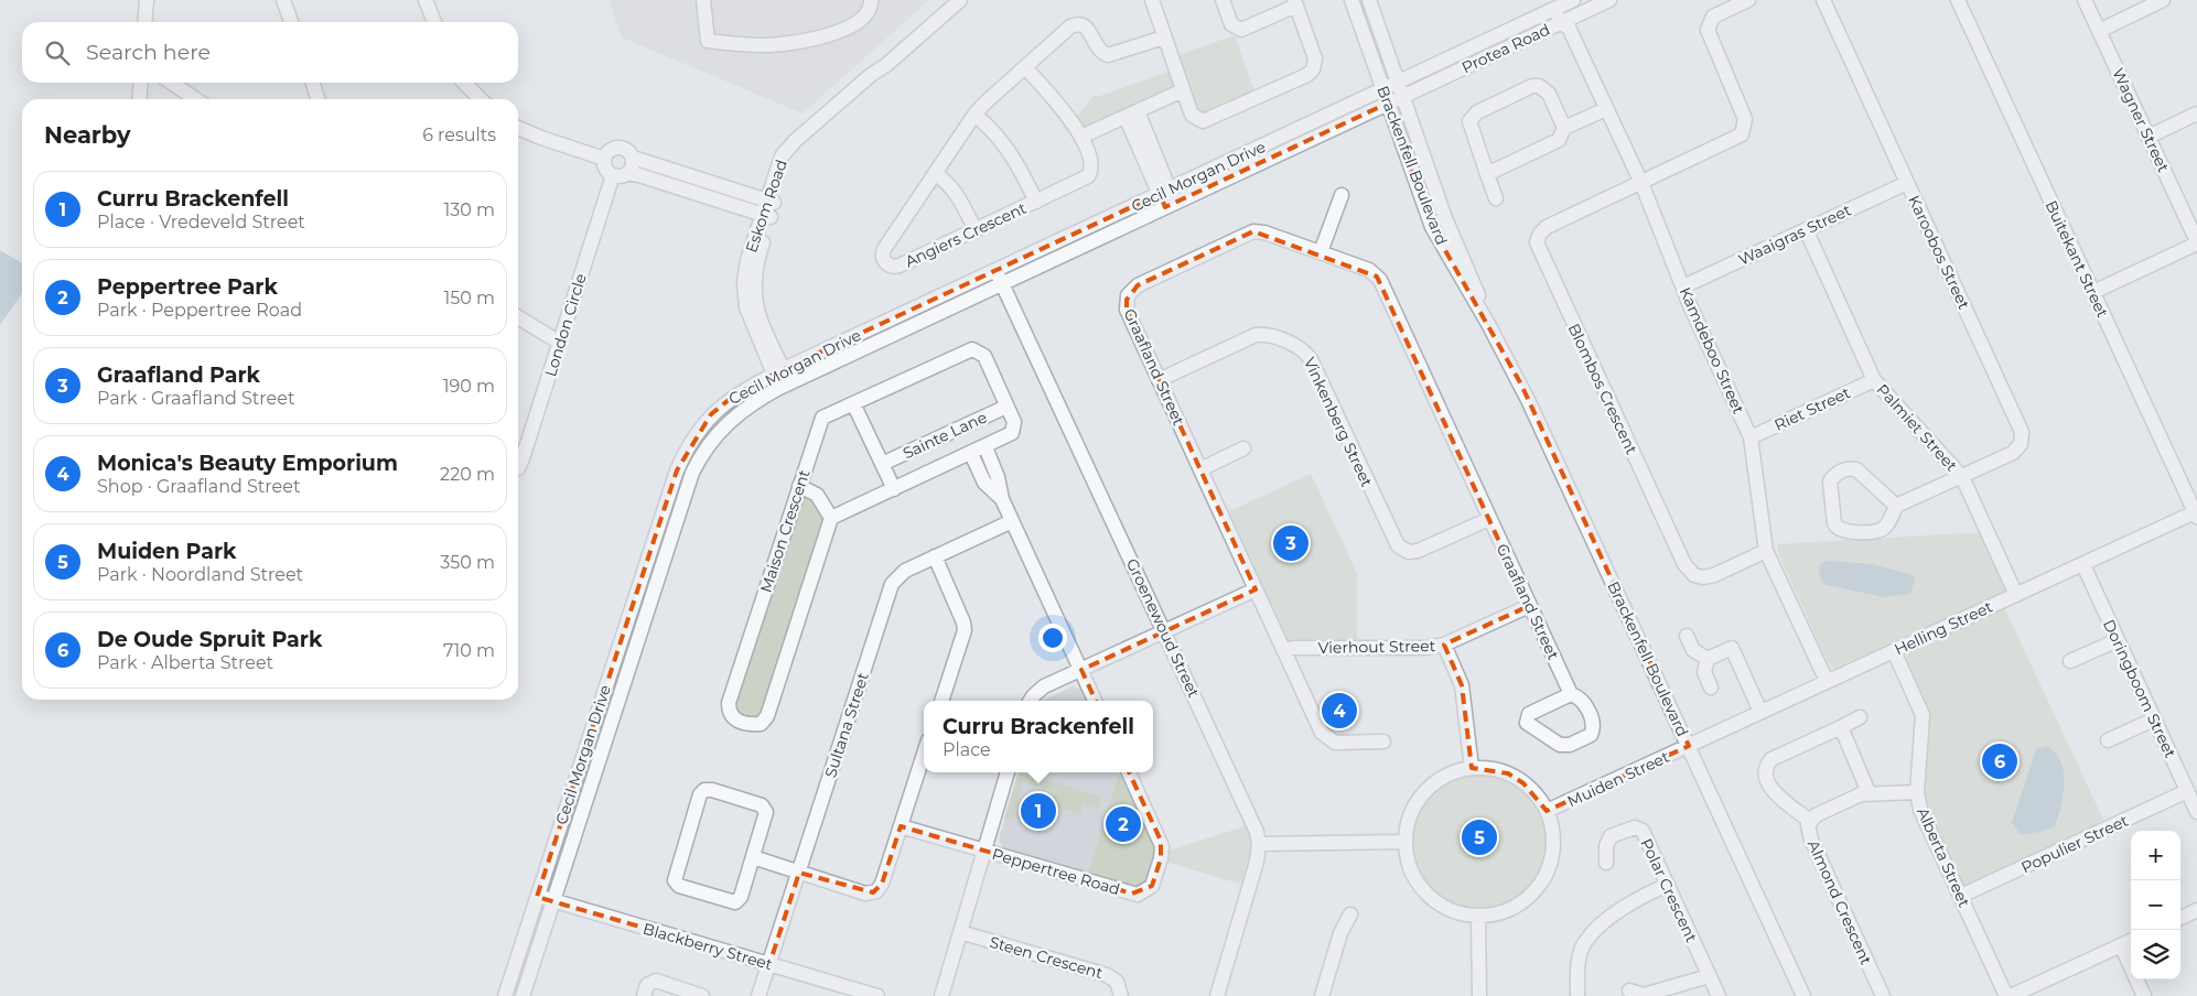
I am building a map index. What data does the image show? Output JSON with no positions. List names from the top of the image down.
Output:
{
  "streets": {
    "street": [
      "Protea Road",
      "Wagner Street",
      "Brackenfell Boulevard",
      "Cecil Morgan Drive",
      "Eskom Road",
      "Angiers Crescent",
      "Waaigras Street",
      "Karoobos Street",
      "Buitekant Street",
      "London Circle",
      "Kamdeboo Street",
      "Graafland Street",
      "Blombos Crescent",
      "Riet Street",
      "Vinkenberg Street",
      "Palmiet Street",
      "Sainte Lane",
      "Maison Crescent",
      "Groenewoud Street",
      "Helling Street",
      "Vierhout Street",
      "Doringboom Street",
      "Sultana Street",
      "Muiden Street",
      "Populier Street",
      "Alberta Street",
      "Peppertree Road",
      "Polar Crescent",
      "Almond Crescent",
      "Blackberry Street",
      "Steen Crescent"
    ]
  },
  "crossings": [
    ["Protea Road", "Brackenfell Boulevard"],
    ["Protea Road", "Kamdeboo Street"],
    ["Brackenfell Boulevard", "Cecil Morgan Drive"],
    ["Brackenfell Boulevard", "Helling Street"],
    ["Brackenfell Boulevard", "Muiden Street"],
    ["Cecil Morgan Drive", "Eskom Road"],
    ["Cecil Morgan Drive", "Groenewoud Street"],
    ["Cecil Morgan Drive", "Blackberry Street"],
    ["Waaigras Street", "Karoobos Street"],
    ["Waaigras Street", "Kamdeboo Street"],
    ["Waaigras Street", "Palmiet Street"],
    ["Karoobos Street", "Palmiet Street"],
    ["Buitekant Street", "Helling Street"],
    ["Kamdeboo Street", "Blombos Crescent"],
    ["Kamdeboo Street", "Riet Street"],
    ["Kamdeboo Street", "Helling Street"],
    ["Graafland Street", "Vinkenberg Street"],
    ["Graafland Street", "Vierhout Street"],
    ["Riet Street", "Palmiet Street"],
    ["Palmiet Street", "Helling Street"],
    ["Sainte Lane", "Maison Crescent"],
    ["Helling Street", "Doringboom Street"],
    ["Helling Street", "Muiden Street"],
    ["Helling Street", "Alberta Street"],
    ["Doringboom Street", "Populier Street"],
    ["Sultana Street", "Blackberry Street"],
    ["Populier Street", "Alberta Street"],
    ["Alberta Street", "Almond Crescent"]
  ],
  "page": {
    "search": "Search here",
    "heading": ["Nearby", "6 results"],
    "list": [
      {
        "mark": "1",
        "name": "Curru Brackenfell",
        "note": "Place · Vredeveld Street",
        "value": "130 m"
      },
      {
        "mark": "2",
        "name": "Peppertree Park",
        "note": "Park · Peppertree Road",
        "value": "150 m"
      },
      {
        "mark": "3",
        "name": "Graafland Park",
        "note": "Park · Graafland Street",
        "value": "190 m"
      },
      {
        "mark": "4",
        "name": "Monica's Beauty Emporium",
        "note": "Shop · Graafland Street",
        "value": "220 m"
      },
      {
        "mark": "5",
        "name": "Muiden Park",
        "note": "Park · Noordland Street",
        "value": "350 m"
      },
      {
        "mark": "6",
        "name": "De Oude Spruit Park",
        "note": "Park · Alberta Street",
        "value": "710 m"
      }
    ],
    "pins": [
      "3",
      "4",
      "6",
      "1",
      "2",
      "5"
    ],
    "popup": ["Curru Brackenfell", "Place"],
    "map_buttons": ["+", "−"]
  }
}
